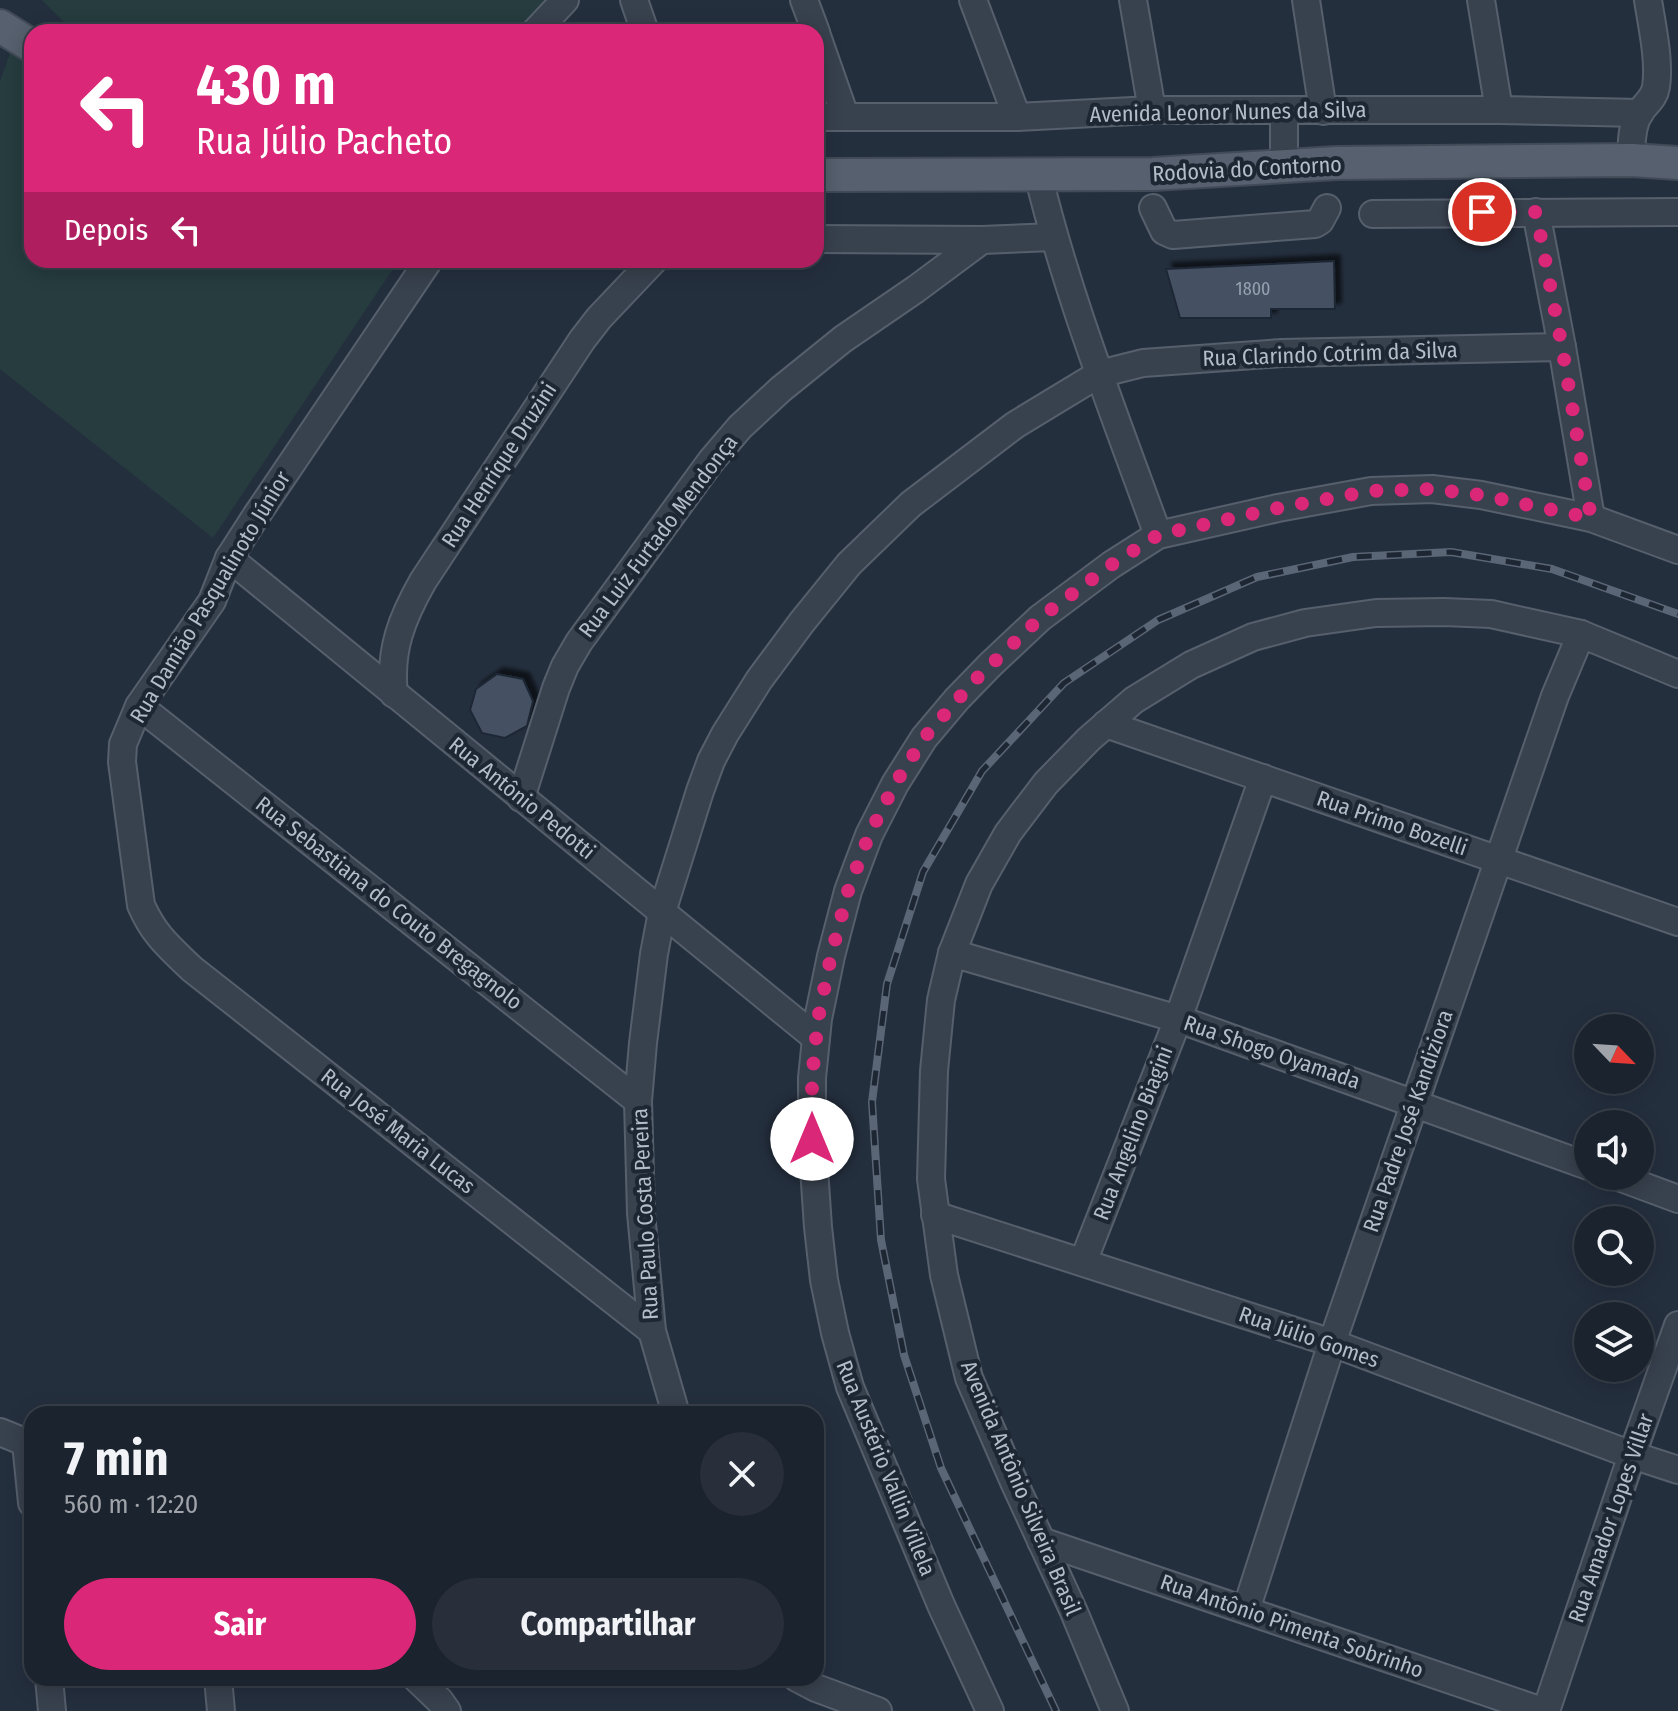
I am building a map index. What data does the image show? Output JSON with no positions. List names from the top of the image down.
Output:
{
  "streets": {
    "main road": ["Rodovia do Contorno"],
    "street": [
      "Avenida Leonor Nunes da Silva",
      "Rua Clarindo Cotrim da Silva",
      "Rua Henrique Druzini",
      "Rua Luiz Furtado Mendonça",
      "Rua Damião Pasqualinoto Júnior",
      "Rua Antônio Pedotti",
      "Rua Primo Bozelli",
      "Rua Sebastiana do Couto Bregagnolo",
      "Rua Shogo Oyamada",
      "Rua Padre José Kandiziora",
      "Rua José Maria Lucas",
      "Rua Angelino Biagini",
      "Rua Paulo Costa Pereira",
      "Rua Júlio Gomes",
      "Rua Austério Vallin Villela",
      "Avenida Antônio Silveira Brasil",
      "Rua Amador Lopes Villar",
      "Rua Antônio Pimenta Sobrinho"
    ]
  },
  "crossings": [
    ["Rua Clarindo Cotrim da Silva", "Rua Paulo Costa Pereira"],
    ["Rua Henrique Druzini", "Rua Antônio Pedotti"],
    ["Rua Luiz Furtado Mendonça", "Rua Antônio Pedotti"],
    ["Rua Damião Pasqualinoto Júnior", "Rua Antônio Pedotti"],
    ["Rua Damião Pasqualinoto Júnior", "Rua Sebastiana do Couto Bregagnolo"],
    ["Rua Damião Pasqualinoto Júnior", "Rua José Maria Lucas"],
    ["Rua Antônio Pedotti", "Rua Paulo Costa Pereira"],
    ["Rua Antônio Pedotti", "Rua Austério Vallin Villela"],
    ["Rua Primo Bozelli", "Rua Padre José Kandiziora"],
    ["Rua Primo Bozelli", "Rua Angelino Biagini"],
    ["Rua Primo Bozelli", "Avenida Antônio Silveira Brasil"],
    ["Rua Sebastiana do Couto Bregagnolo", "Rua Paulo Costa Pereira"],
    ["Rua Shogo Oyamada", "Rua Padre José Kandiziora"],
    ["Rua Shogo Oyamada", "Rua Angelino Biagini"],
    ["Rua Shogo Oyamada", "Avenida Antônio Silveira Brasil"],
    ["Rua Padre José Kandiziora", "Rua Júlio Gomes"],
    ["Rua Padre José Kandiziora", "Avenida Antônio Silveira Brasil"],
    ["Rua Padre José Kandiziora", "Rua Antônio Pimenta Sobrinho"],
    ["Rua José Maria Lucas", "Rua Paulo Costa Pereira"],
    ["Rua Angelino Biagini", "Rua Júlio Gomes"],
    ["Rua Júlio Gomes", "Avenida Antônio Silveira Brasil"],
    ["Rua Júlio Gomes", "Rua Amador Lopes Villar"],
    ["Avenida Antônio Silveira Brasil", "Rua Antônio Pimenta Sobrinho"],
    ["Rua Amador Lopes Villar", "Rua Antônio Pimenta Sobrinho"]
  ],
  "house_numbers": ["1800"],
  "north": "bottom right",
  "page": {
    "turn": ["430 m", "Rua Júlio Pacheto"],
    "then": "Depois",
    "heading": ["7 min", "560 m · 12:20"],
    "buttons": ["Sair", "Compartilhar"]
  }
}
